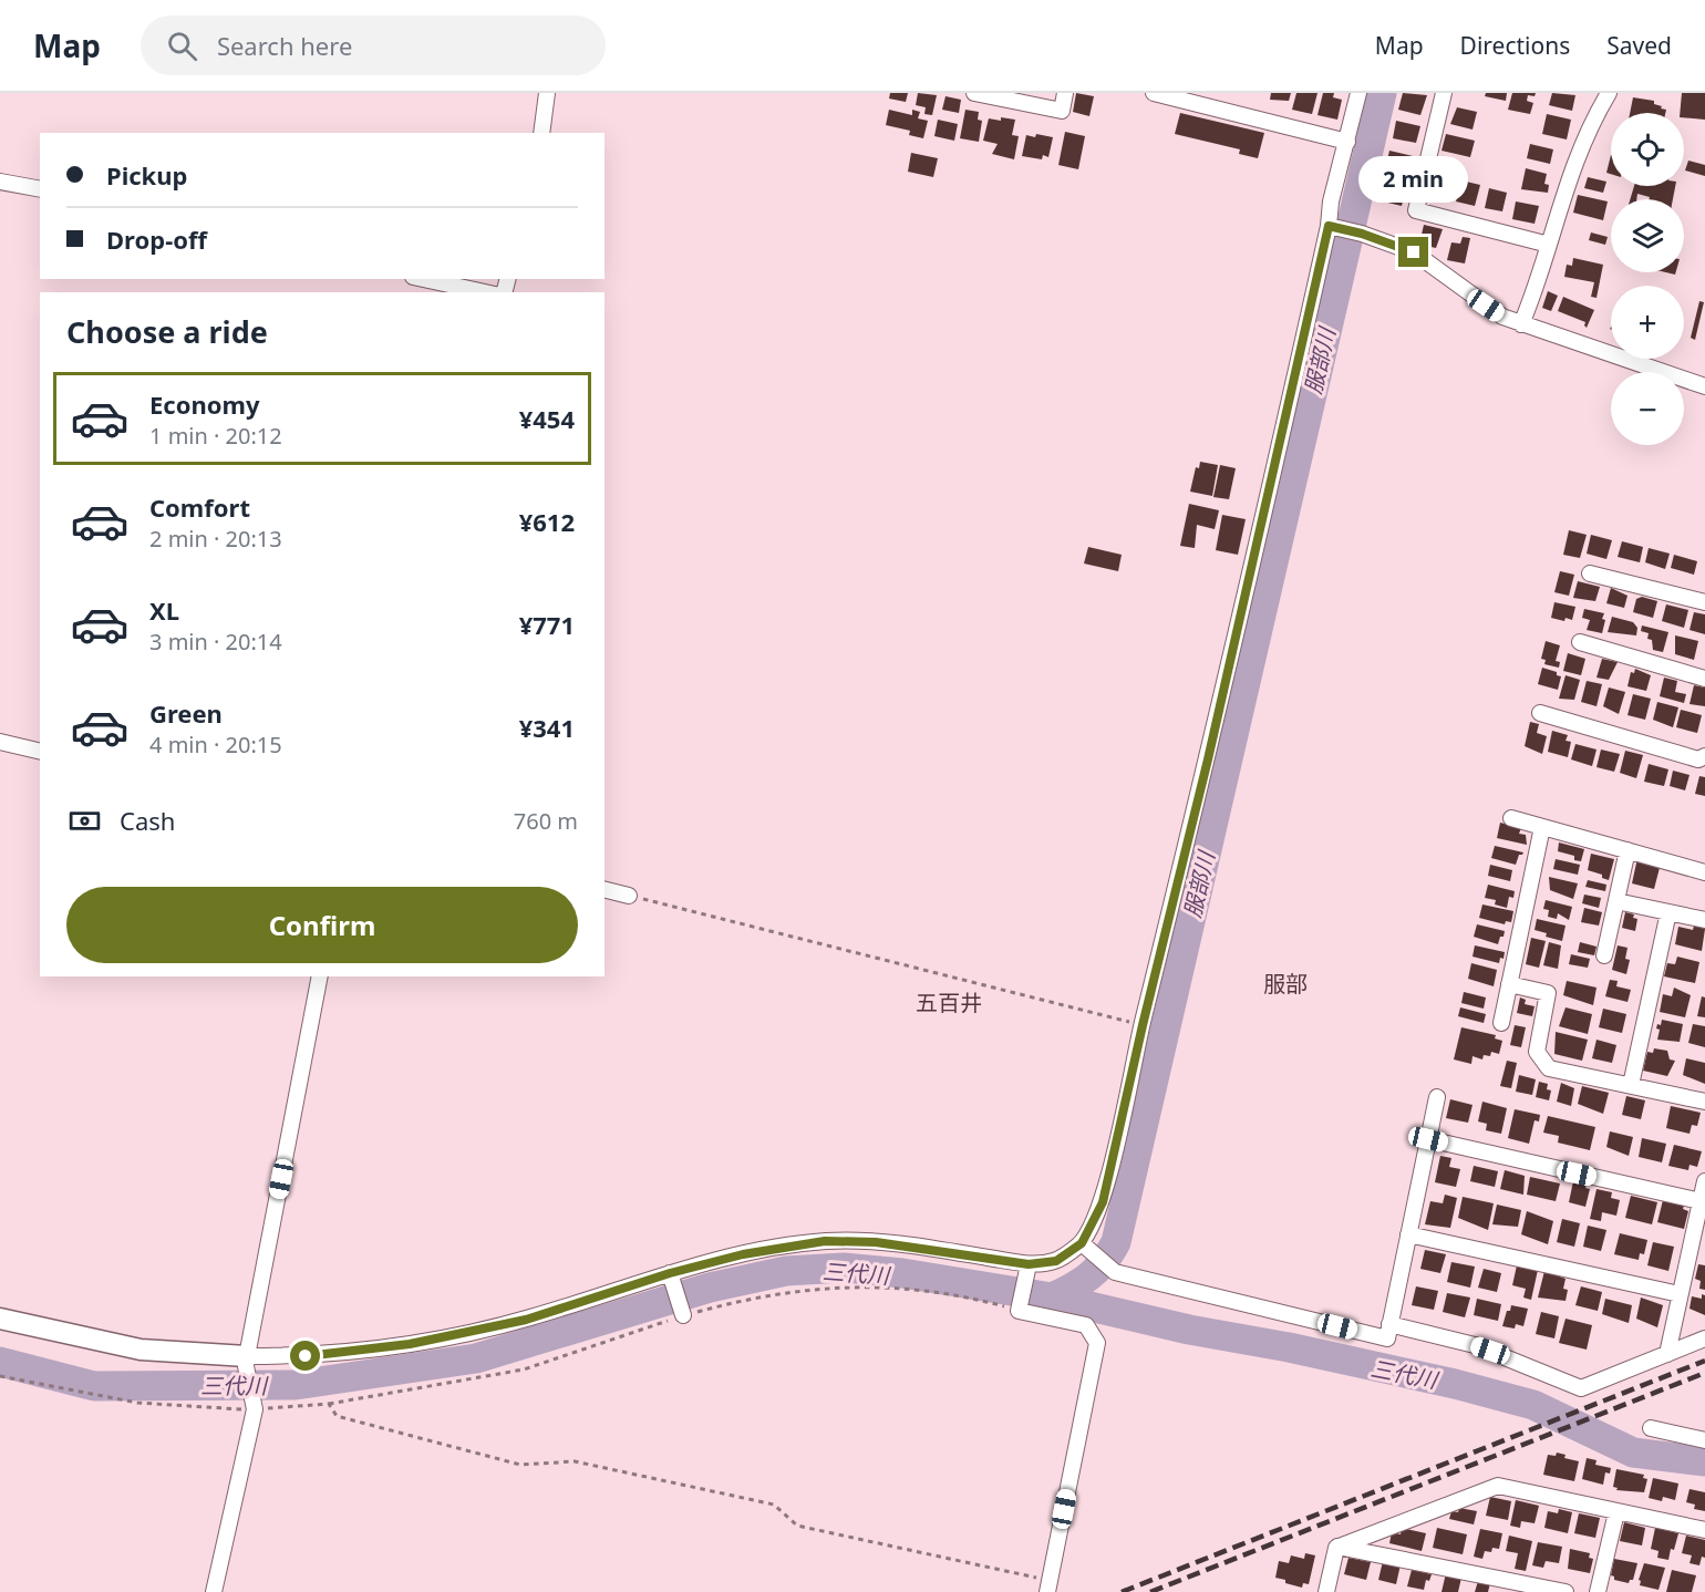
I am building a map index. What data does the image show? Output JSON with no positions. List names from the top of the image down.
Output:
{
  "districts": ["服部", "五百井"],
  "water": ["服部川", "三代川"],
  "page": {
    "header": "Map",
    "search": "Search here",
    "nav": ["Map", "Directions", "Saved"],
    "map_buttons": ["+", "−"],
    "banner": ["Pickup", "Drop-off"],
    "bubble": "2 min",
    "heading": "Choose a ride",
    "list": [
      {
        "name": "Economy",
        "note": "1 min · 20:12",
        "value": "¥454"
      },
      {
        "name": "Comfort",
        "note": "2 min · 20:13",
        "value": "¥612"
      },
      {
        "name": "XL",
        "note": "3 min · 20:14",
        "value": "¥771"
      },
      {
        "name": "Green",
        "note": "4 min · 20:15",
        "value": "¥341"
      }
    ],
    "pay": ["Cash", "760 m"],
    "buttons": "Confirm"
  }
}
